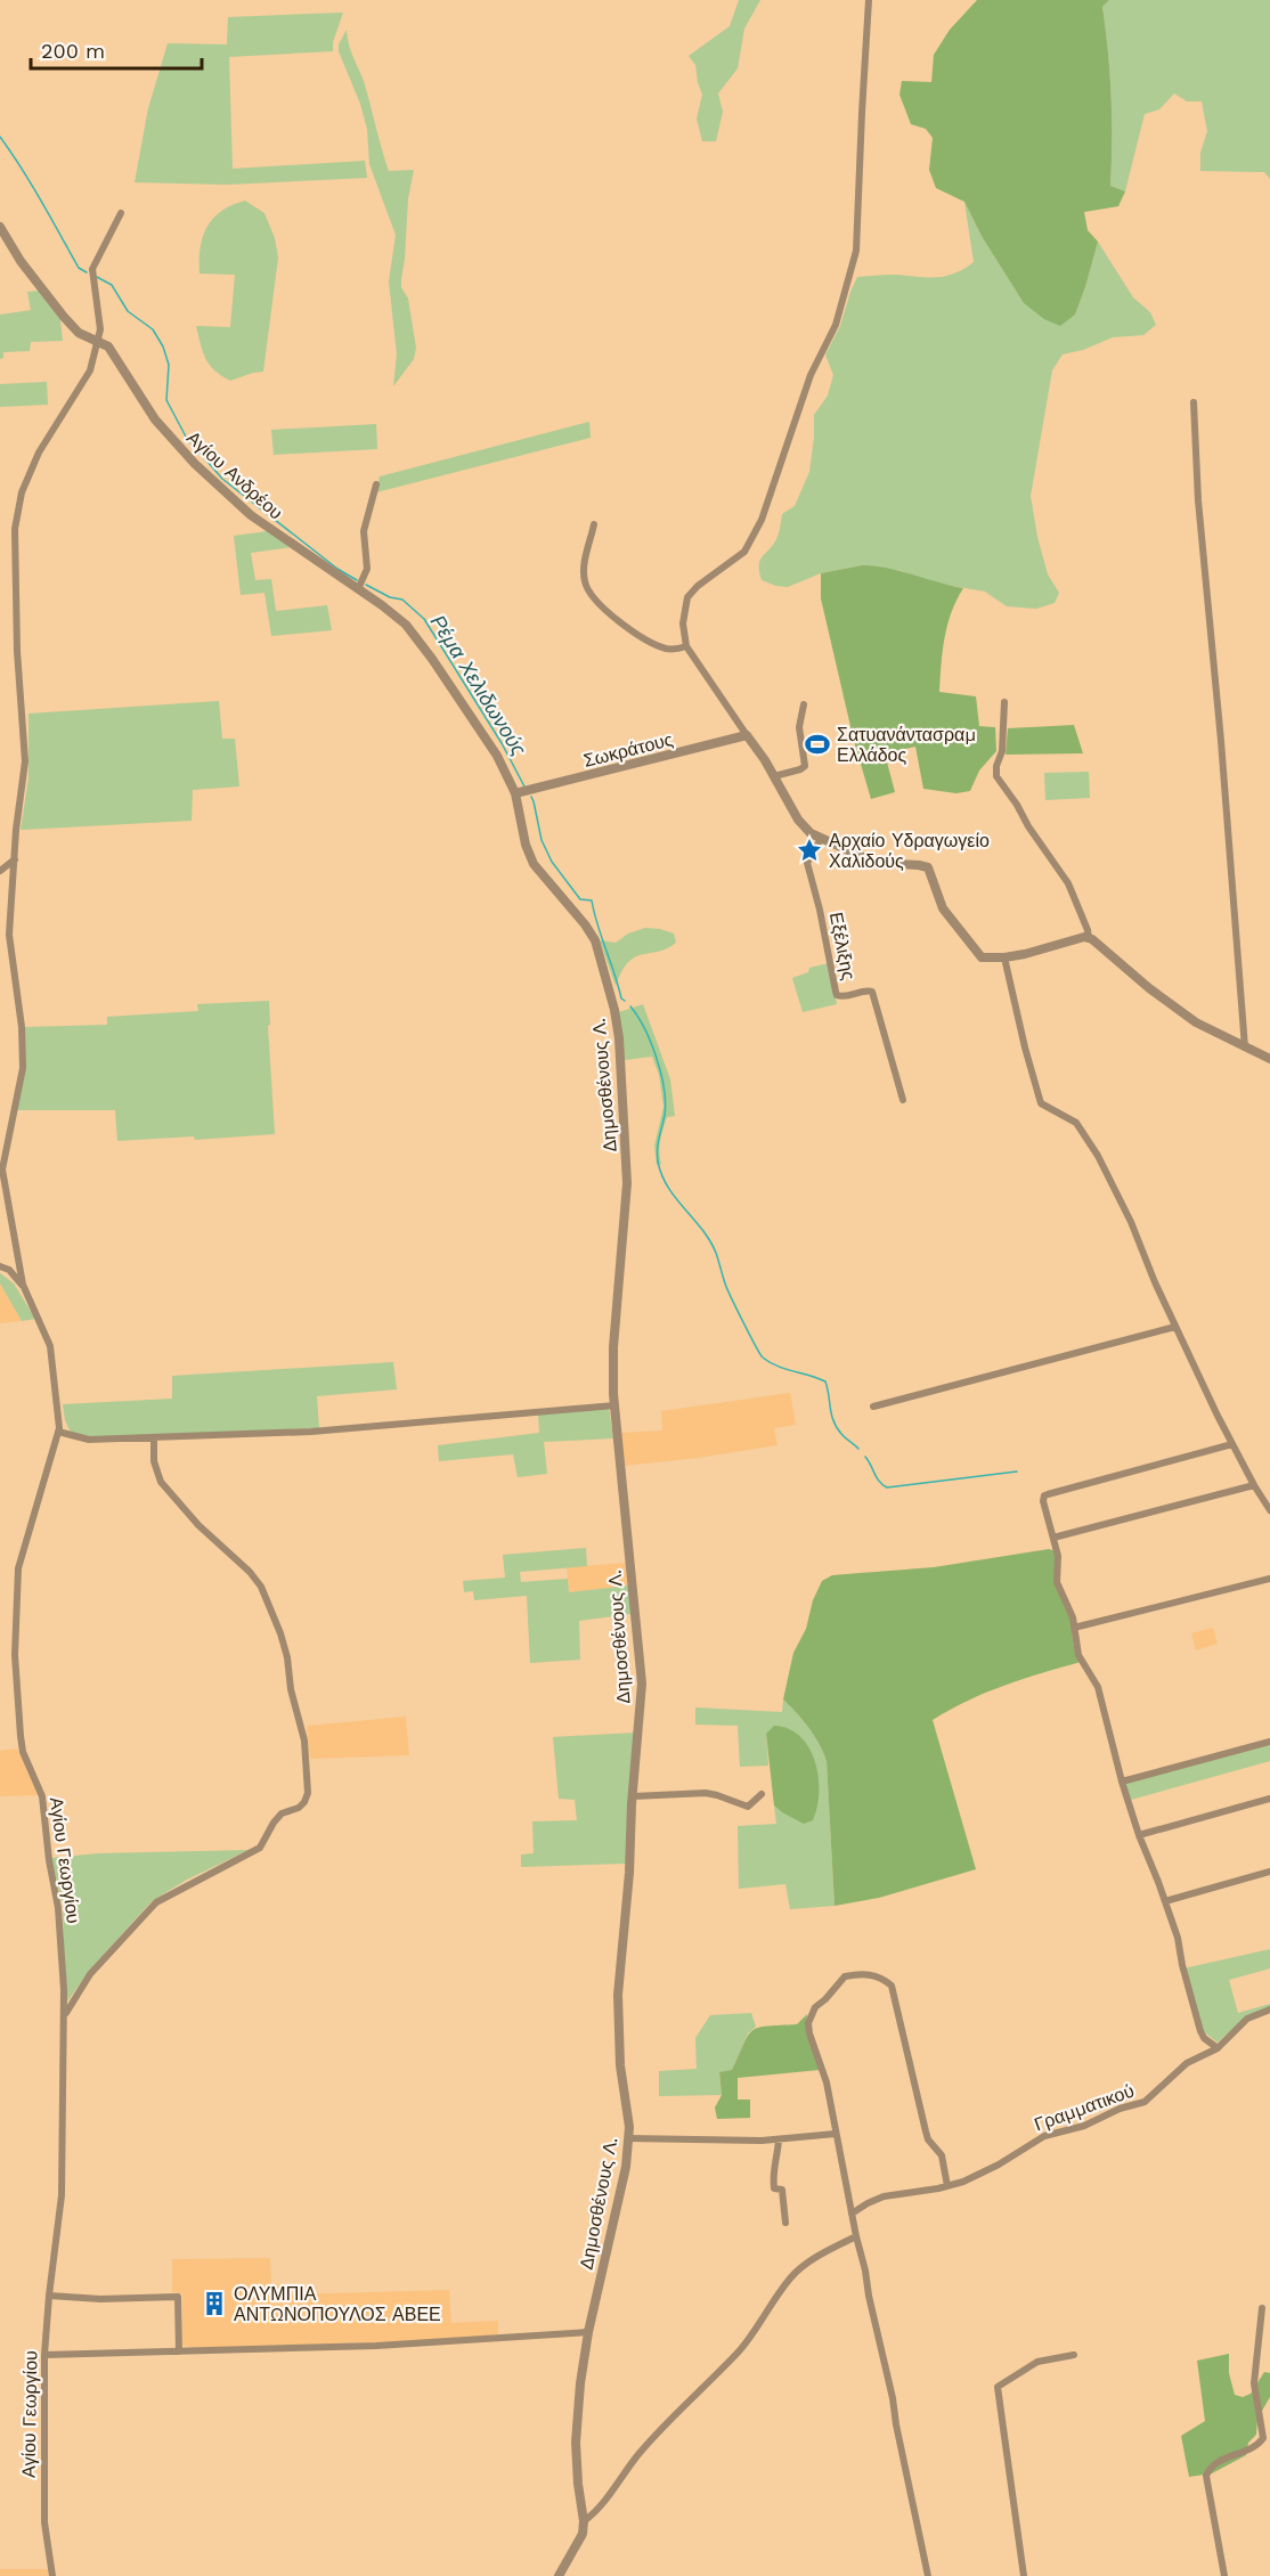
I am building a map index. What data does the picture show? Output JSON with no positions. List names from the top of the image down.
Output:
{
  "streets": {
    "street": [
      "Αγίου Ανδρέου",
      "Σωκράτους",
      "Εξέλιξης",
      "Δημοσθένους Λ.",
      "Αγίου Γεωργίου",
      "Γραμματικού"
    ]
  },
  "crossings": [
    ["Αγίου Ανδρέου", "Σωκράτους"],
    ["Αγίου Ανδρέου", "Δημοσθένους Λ."],
    ["Αγίου Ανδρέου", "Αγίου Γεωργίου"],
    ["Σωκράτους", "Δημοσθένους Λ."]
  ],
  "water": ["Ρέμα Χελιδωνούς"],
  "places": {
    "sports": ["Σατυανάντασραμ Ελλάδος"],
    "place": ["Αρχαίο Υδραγωγείο Χαλιδούς"],
    "building": ["ΟΛΥΜΠΙΑ ΑΝΤΩΝΟΠΟΥΛΟΣ ΑΒΕΕ"]
  },
  "scale_bar": "200 m"
}
